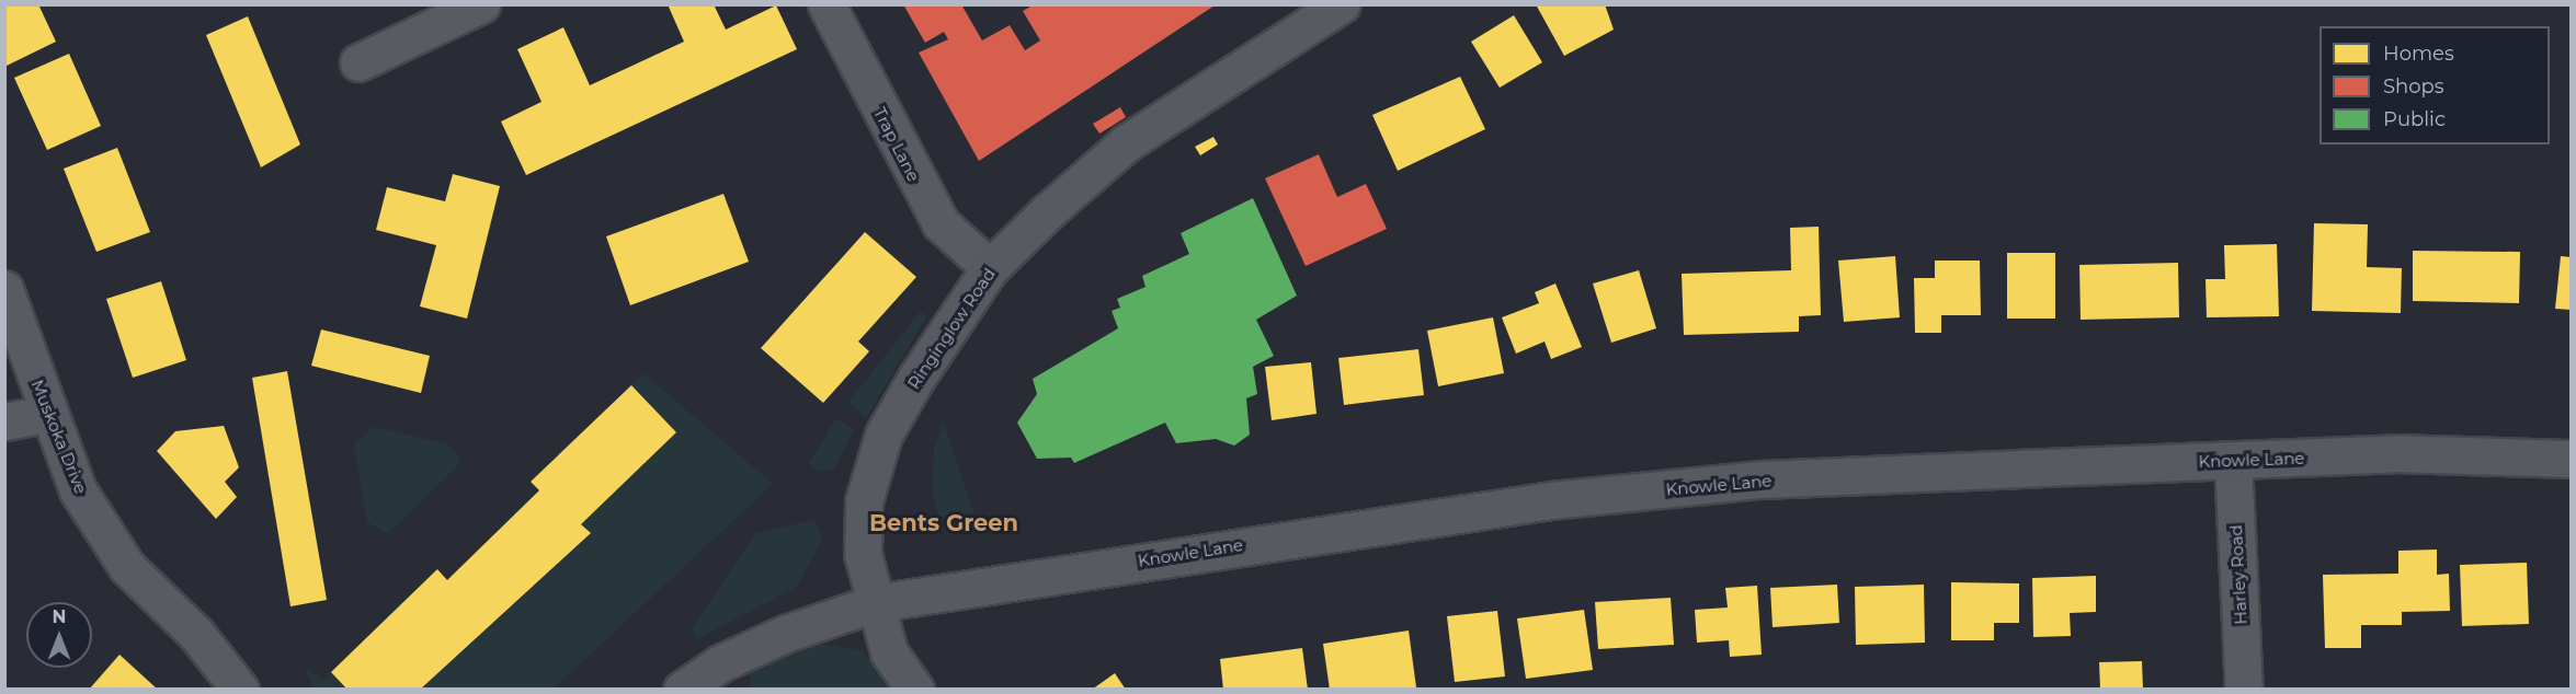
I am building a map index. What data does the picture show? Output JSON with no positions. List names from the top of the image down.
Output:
{
  "streets": {
    "street": [
      "Trap Lane",
      "Ringinglow Road",
      "Muskoka Drive",
      "Knowle Lane",
      "Harley Road"
    ]
  },
  "crossings": [
    ["Trap Lane", "Ringinglow Road"],
    ["Ringinglow Road", "Knowle Lane"],
    ["Knowle Lane", "Harley Road"]
  ],
  "districts": ["Bents Green"],
  "legend": ["Homes", "Shops", "Public"],
  "north": "top"
}
